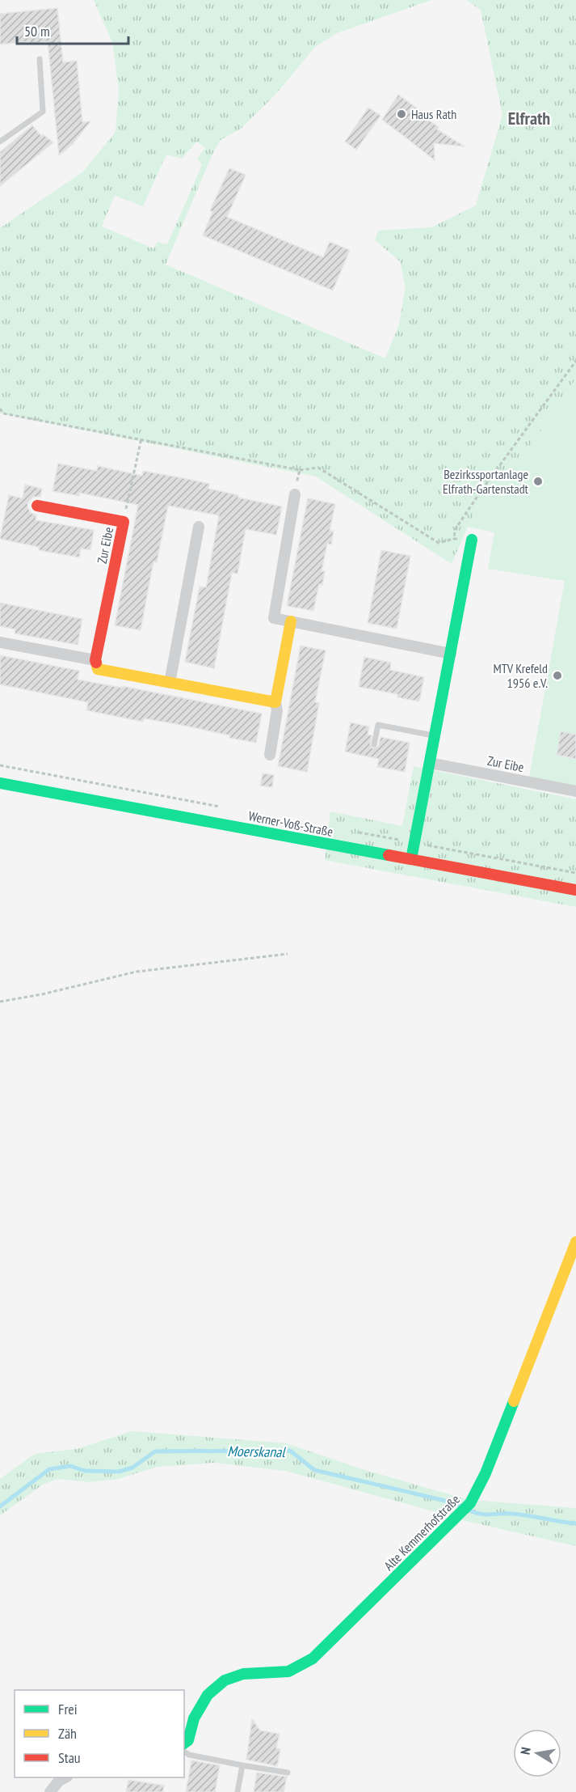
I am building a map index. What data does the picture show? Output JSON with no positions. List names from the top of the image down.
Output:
{
  "streets": {
    "street": ["Zur Eibe", "Werner-Voß-Straße", "Alte Kemmerhofstraße"]
  },
  "districts": ["Elfrath"],
  "water": ["Moerskanal"],
  "places": ["Haus Rath", "Bezirkssportanlage Elfrath-Gartenstadt", "MTV Krefeld 1956 e.V."],
  "legend": ["Frei", "Zäh", "Stau"],
  "scale_bar": "50 m",
  "north": "left"
}
